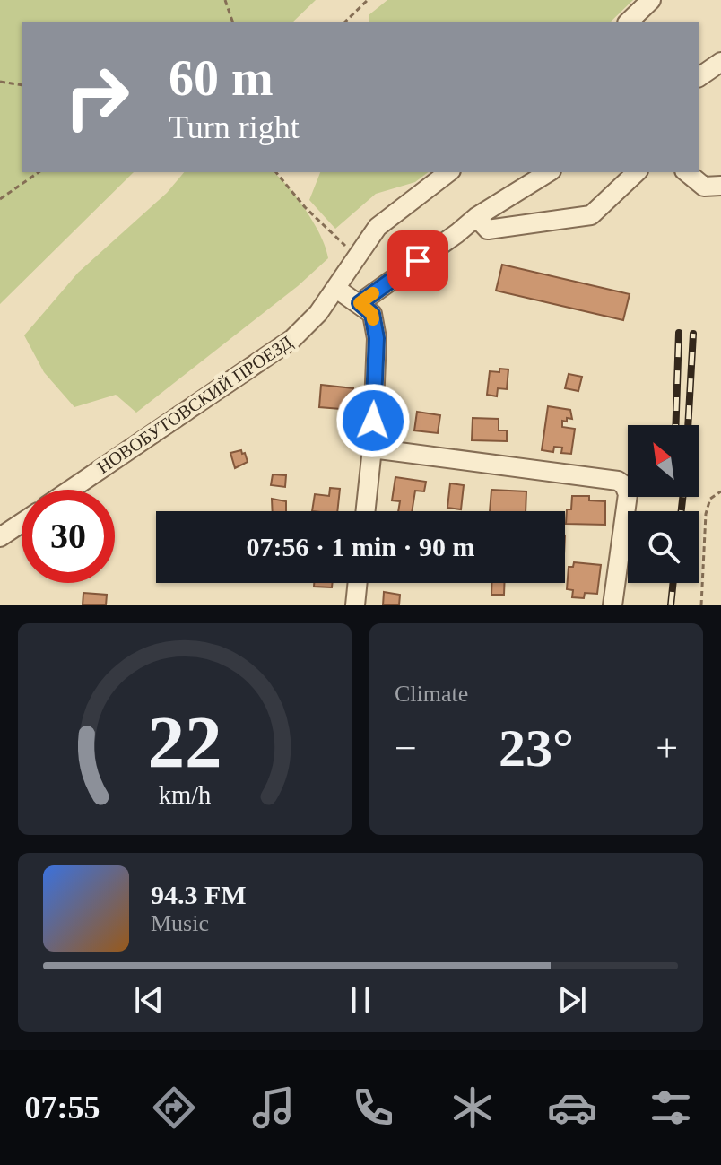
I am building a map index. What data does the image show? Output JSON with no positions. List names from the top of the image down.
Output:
{
  "streets": {
    "street": ["НОВОБУТОВСКИЙ ПРОЕЗД"]
  },
  "north": "top left",
  "page": {
    "turn": ["60 m", "Turn right"],
    "limit": "30",
    "trip": "07:56 · 1 min · 90 m",
    "tile": "Climate",
    "heat": ["−", "23°", "+"],
    "song": ["94.3 FM", "Music"],
    "tabs": "07:55",
    "gauge": ["22", "km/h"]
  }
}
